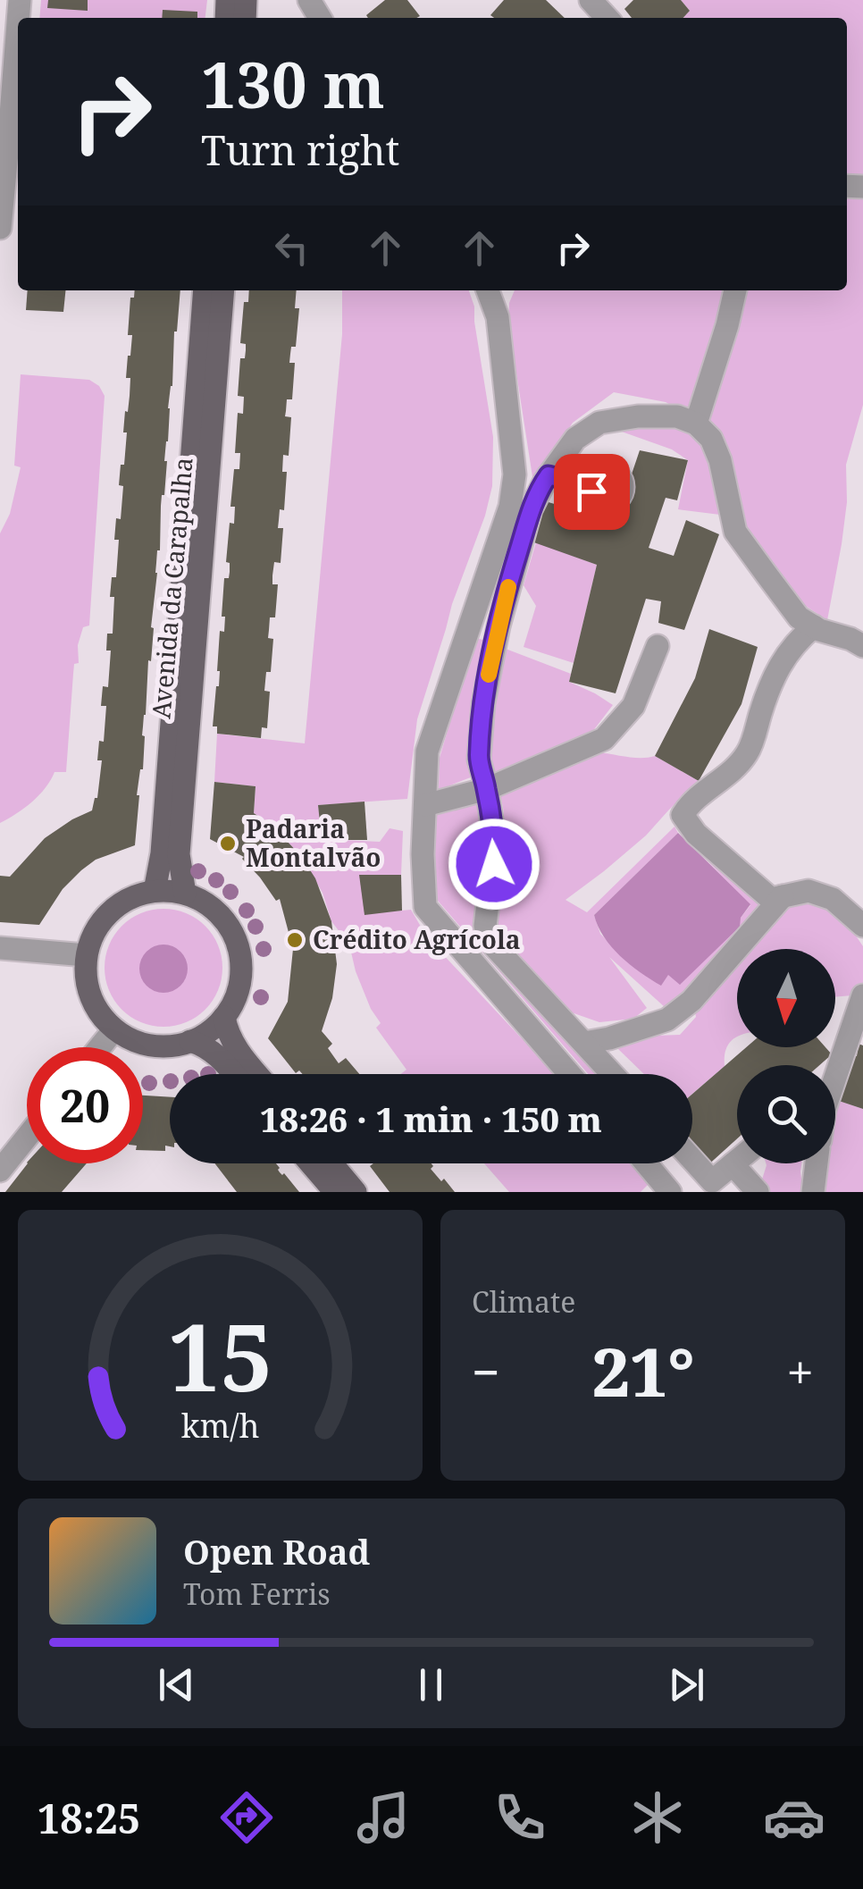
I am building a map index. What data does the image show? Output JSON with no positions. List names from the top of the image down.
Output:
{
  "streets": {
    "main road": ["Avenida da Carapalha"]
  },
  "places": ["Padaria Montalvão", "Crédito Agrícola"],
  "north": "bottom",
  "page": {
    "turn": ["130 m", "Turn right"],
    "limit": "20",
    "trip": "18:26 · 1 min · 150 m",
    "tile": "Climate",
    "heat": ["−", "21°", "+"],
    "song": ["Open Road", "Tom Ferris"],
    "tabs": "18:25",
    "gauge": ["15", "km/h"]
  }
}
